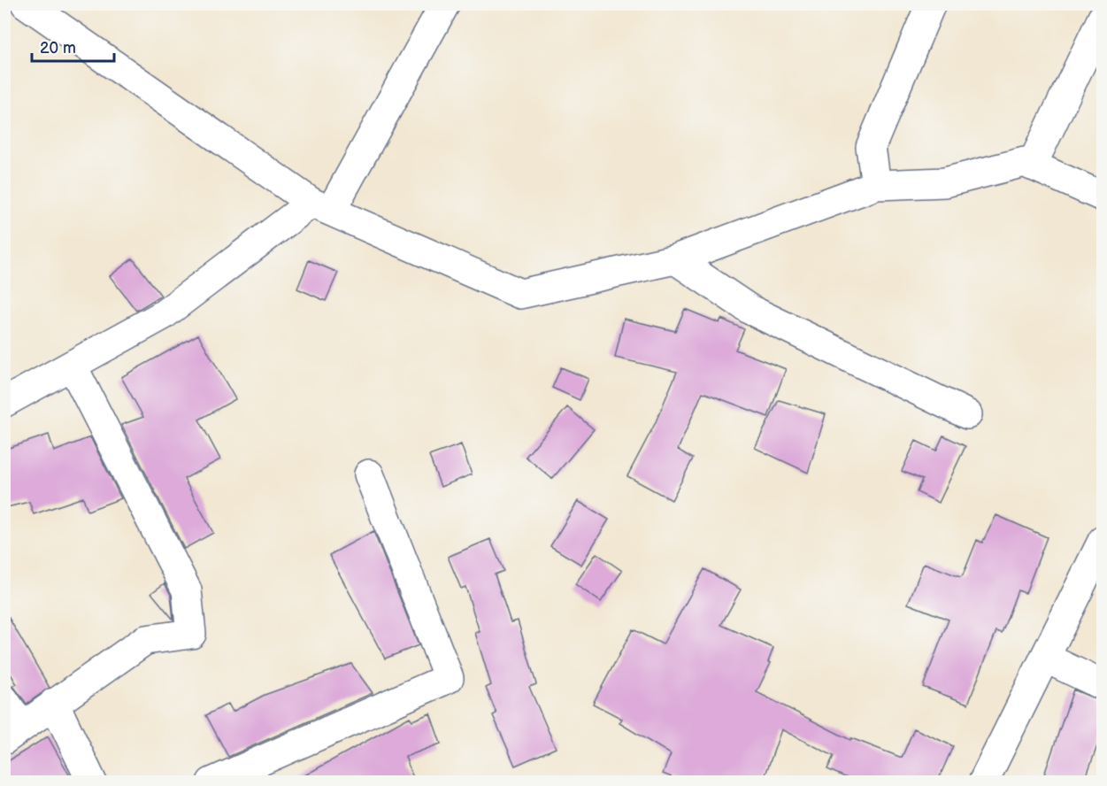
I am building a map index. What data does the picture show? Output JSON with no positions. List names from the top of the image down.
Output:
{
  "scale_bar": "20 m"
}
